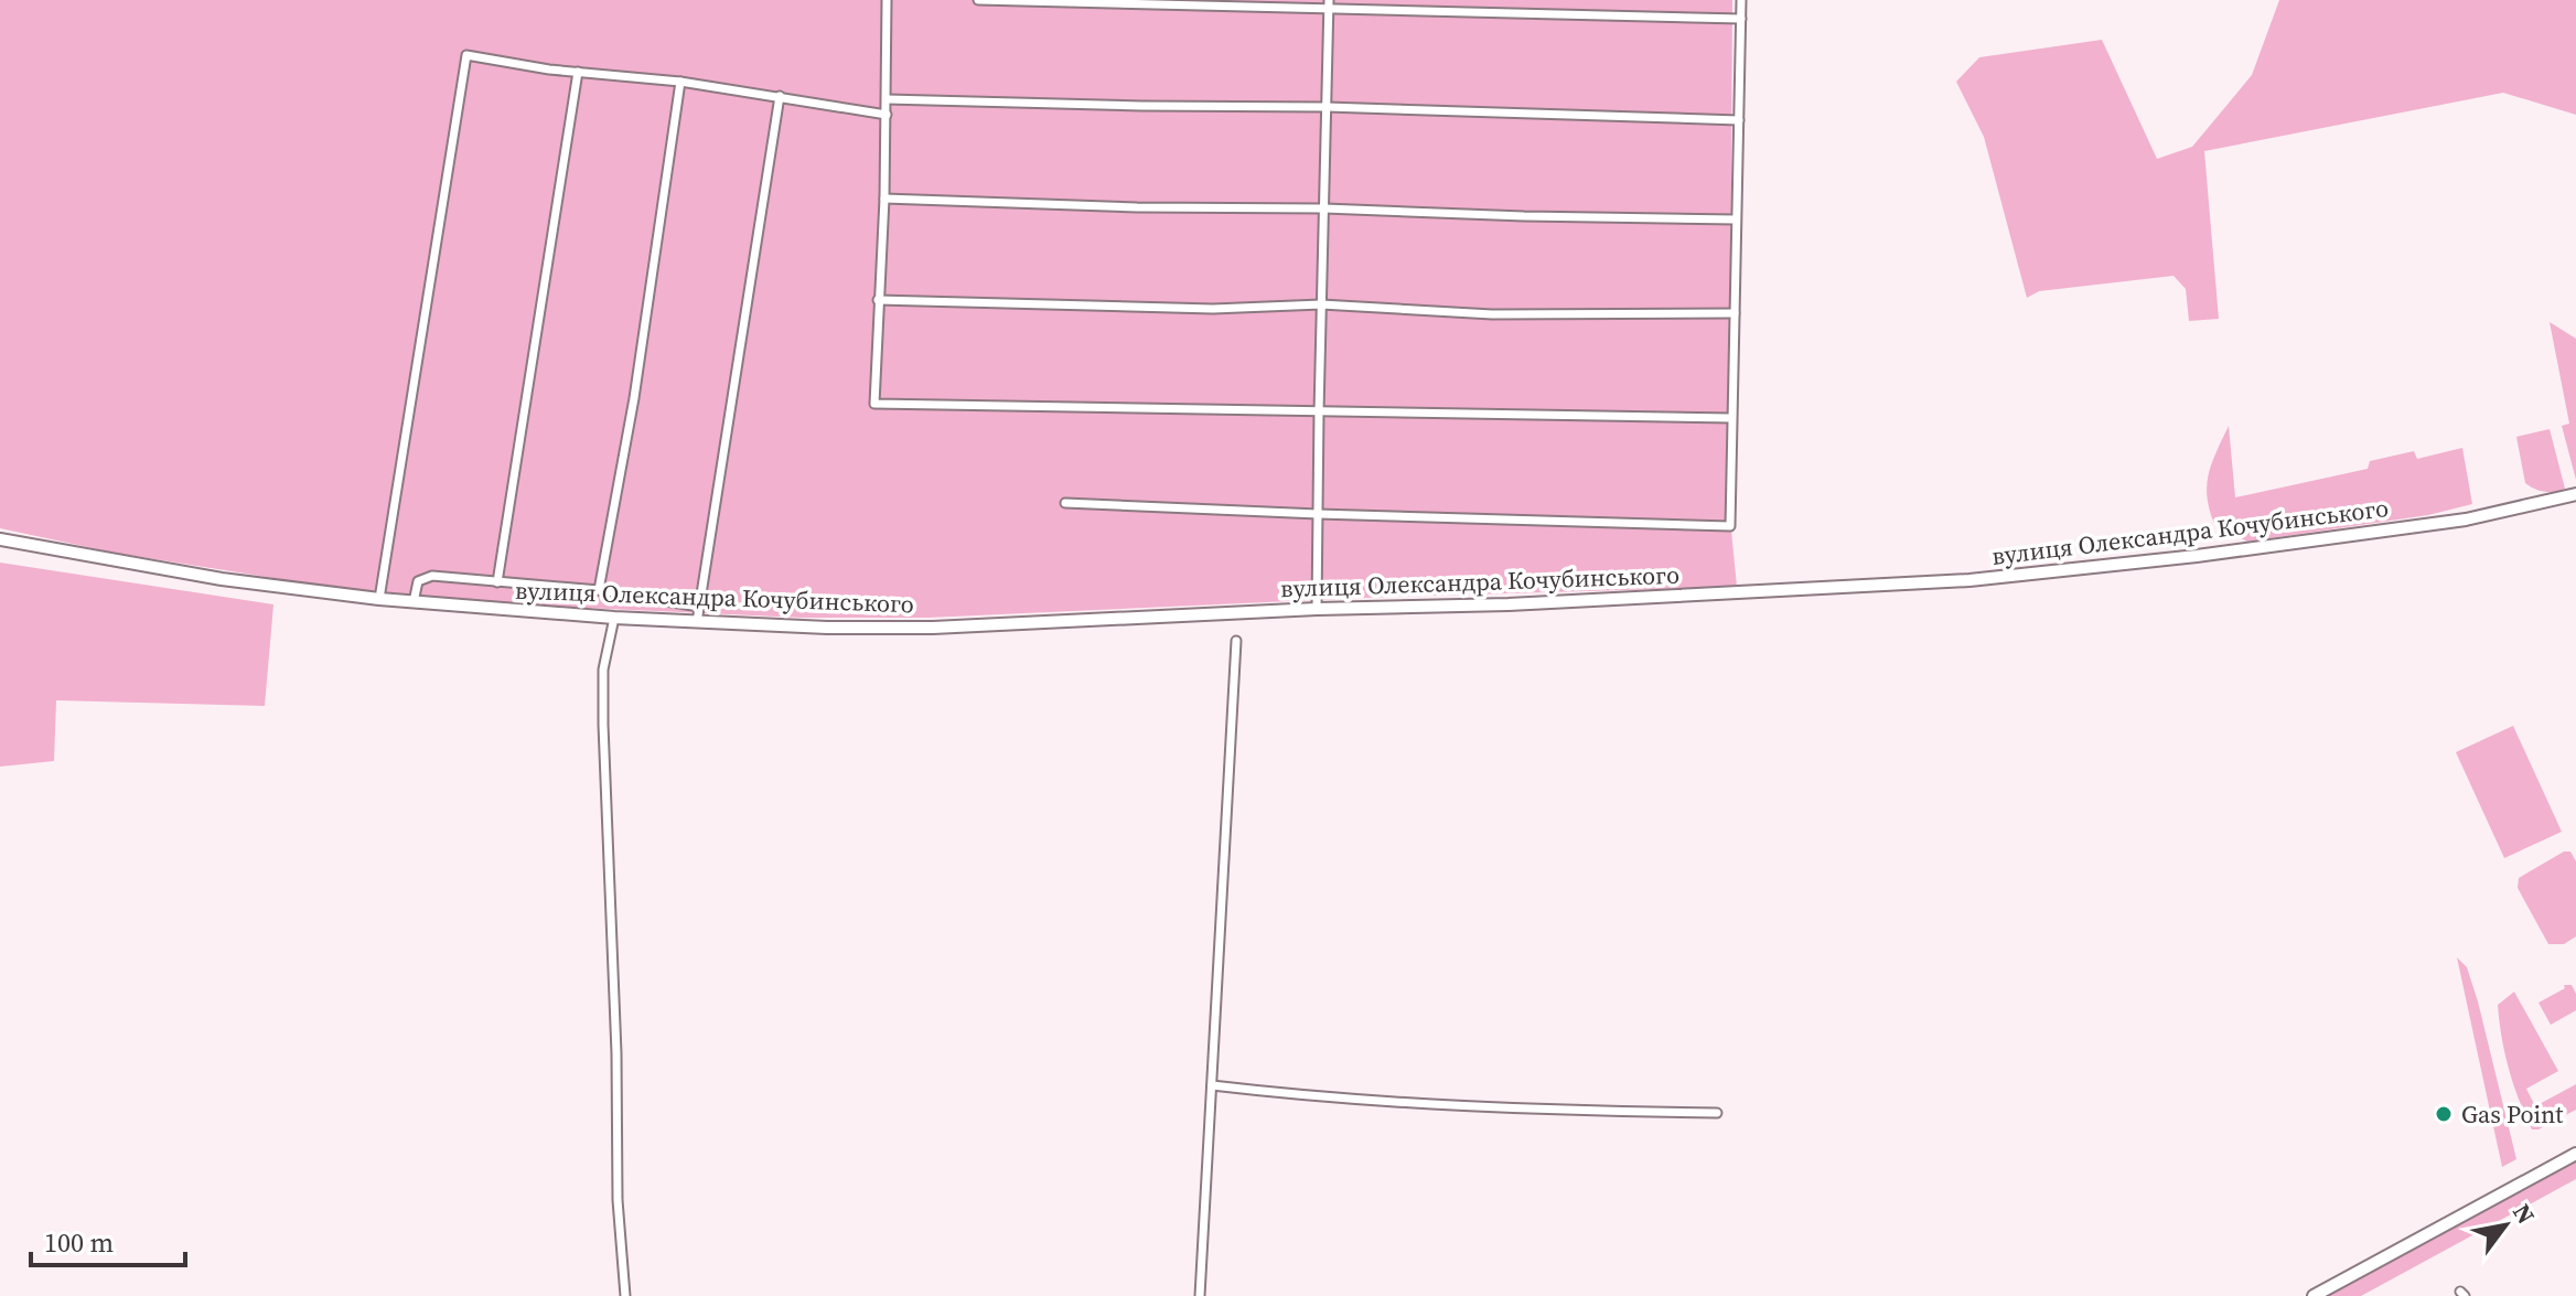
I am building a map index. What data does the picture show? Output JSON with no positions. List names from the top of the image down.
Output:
{
  "streets": {
    "street": ["вулиця Олександра Кочубинського"]
  },
  "places": ["Gas Point"],
  "scale_bar": "100 m",
  "north": "top right"
}
